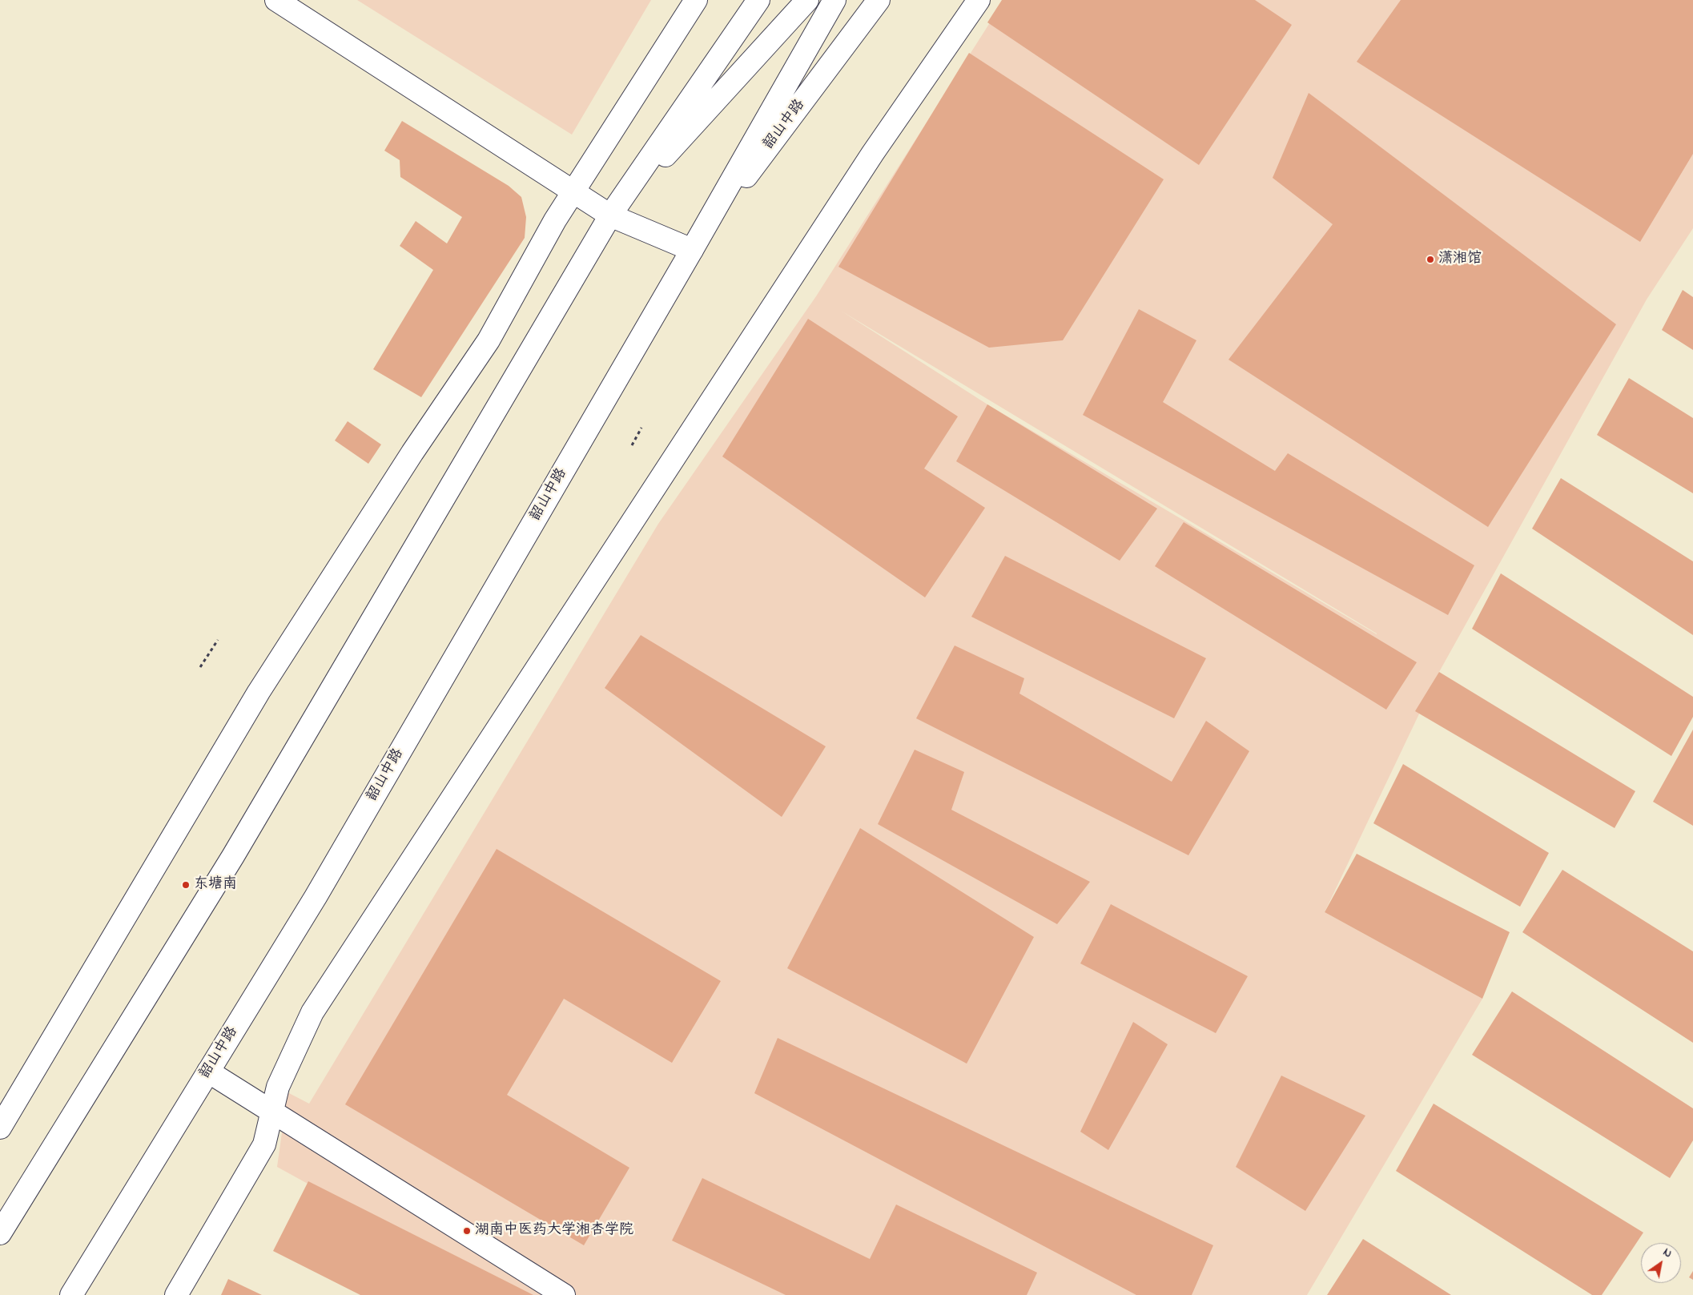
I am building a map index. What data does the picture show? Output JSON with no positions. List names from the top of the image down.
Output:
{
  "streets": {
    "main road": ["韶山中路"]
  },
  "places": ["潇湘馆", "东塘南", "湖南中医药大学湘杏学院"],
  "north": "top right"
}
